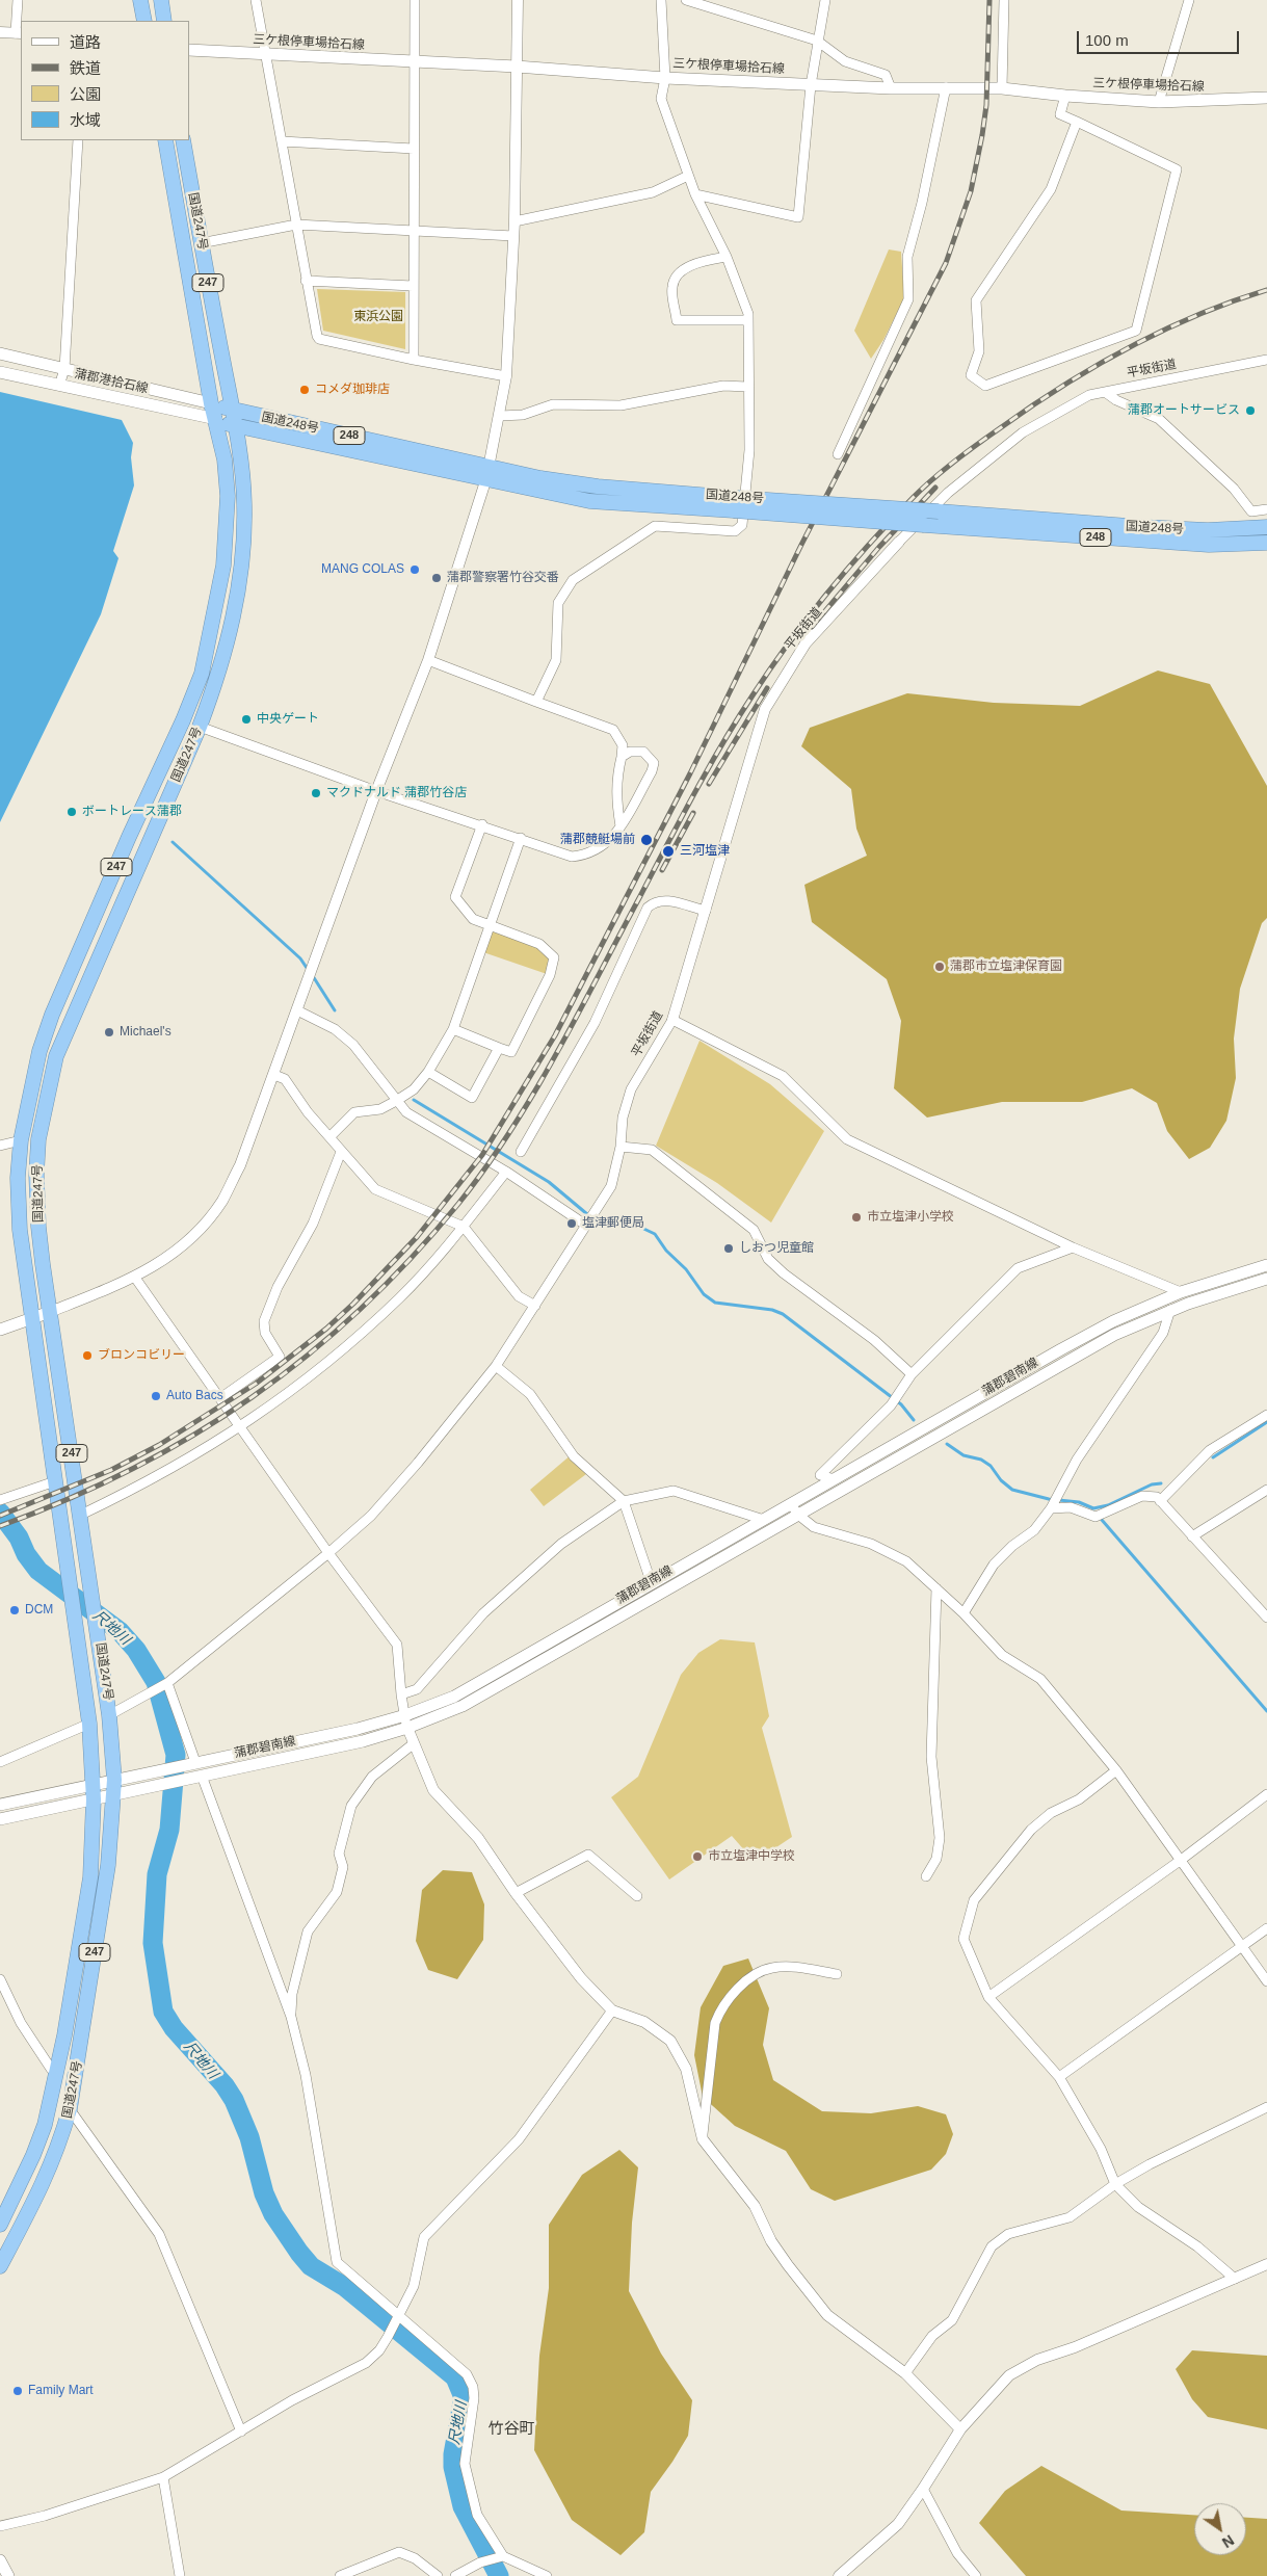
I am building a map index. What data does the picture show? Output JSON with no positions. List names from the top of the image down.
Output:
{
  "streets": {
    "highway": [
      "国道247号",
      "247",
      "国道248号",
      "248"
    ],
    "main road": ["三ケ根停車場拾石線", "蒲郡港拾石線", "蒲郡碧南線"],
    "street": ["平坂街道"]
  },
  "crossings": [
    ["国道247号", "平坂街道"],
    ["国道247号", "蒲郡港拾石線"],
    ["国道247号", "国道248号"],
    ["国道247号", "蒲郡碧南線"],
    ["蒲郡港拾石線", "国道248号"]
  ],
  "districts": ["竹谷町"],
  "water": ["尺地川"],
  "parks": ["東浜公園"],
  "places": [
    "コメダ珈琲店",
    "蒲郡オートサービス",
    "MANG COLAS",
    "蒲郡警察署竹谷交番",
    "中央ゲート",
    "マクドナルド 蒲郡竹谷店",
    "ボートレース蒲郡",
    "蒲郡競艇場前",
    "三河塩津",
    "蒲郡市立塩津保育園",
    "Michael's",
    "市立塩津小学校",
    "塩津郵便局",
    "しおつ児童館",
    "ブロンコビリー",
    "Auto Bacs",
    "DCM",
    "市立塩津中学校",
    "Family Mart"
  ],
  "legend": [
    "道路",
    "鉄道",
    "公園",
    "水域"
  ],
  "scale_bar": "100 m",
  "north": "bottom right"
}
